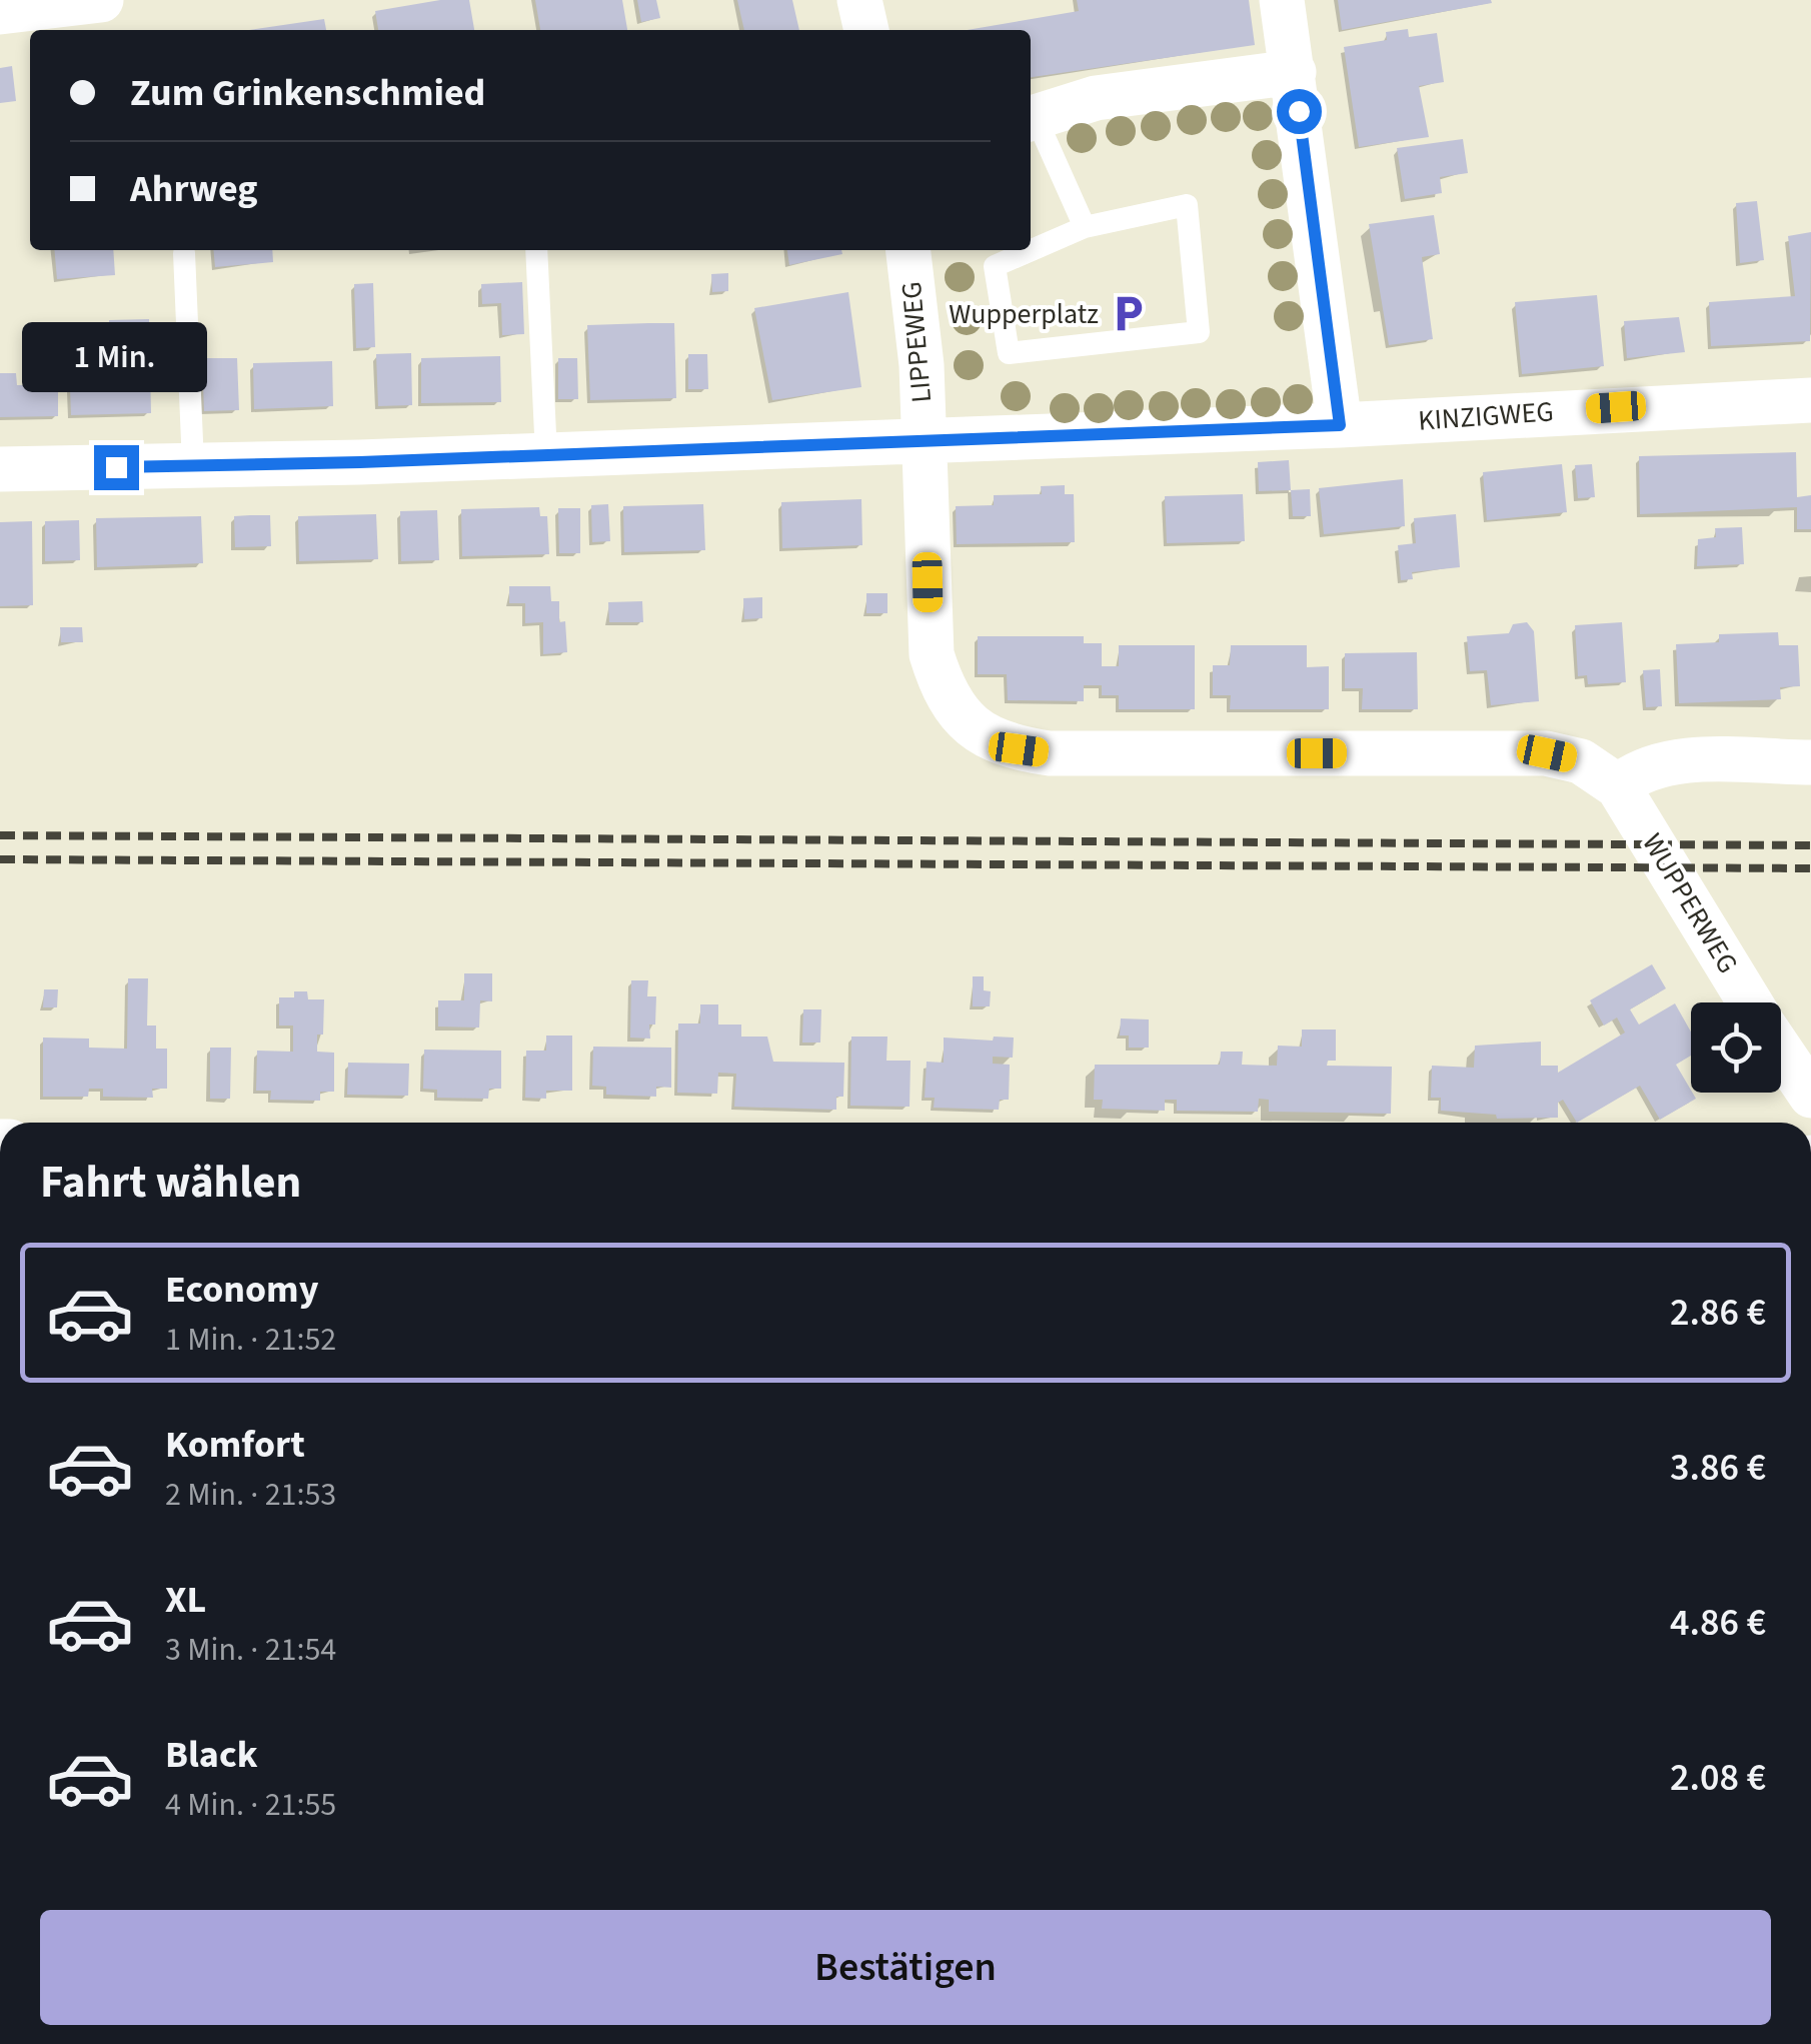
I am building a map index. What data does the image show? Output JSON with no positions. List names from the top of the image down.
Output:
{
  "streets": {
    "street": ["LIPPEWEG", "KINZIGWEG", "WUPPERWEG"]
  },
  "crossings": [
    ["LIPPEWEG", "WUPPERWEG"]
  ],
  "places": {
    "parking": ["Wupperplatz"]
  },
  "page": {
    "banner": ["Zum Grinkenschmied", "Ahrweg"],
    "bubble": "1 Min.",
    "heading": "Fahrt wählen",
    "list": [
      {
        "name": "Economy",
        "note": "1 Min. · 21:52",
        "value": "2.86 €"
      },
      {
        "name": "Komfort",
        "note": "2 Min. · 21:53",
        "value": "3.86 €"
      },
      {
        "name": "XL",
        "note": "3 Min. · 21:54",
        "value": "4.86 €"
      },
      {
        "name": "Black",
        "note": "4 Min. · 21:55",
        "value": "2.08 €"
      }
    ],
    "buttons": "Bestätigen"
  }
}
